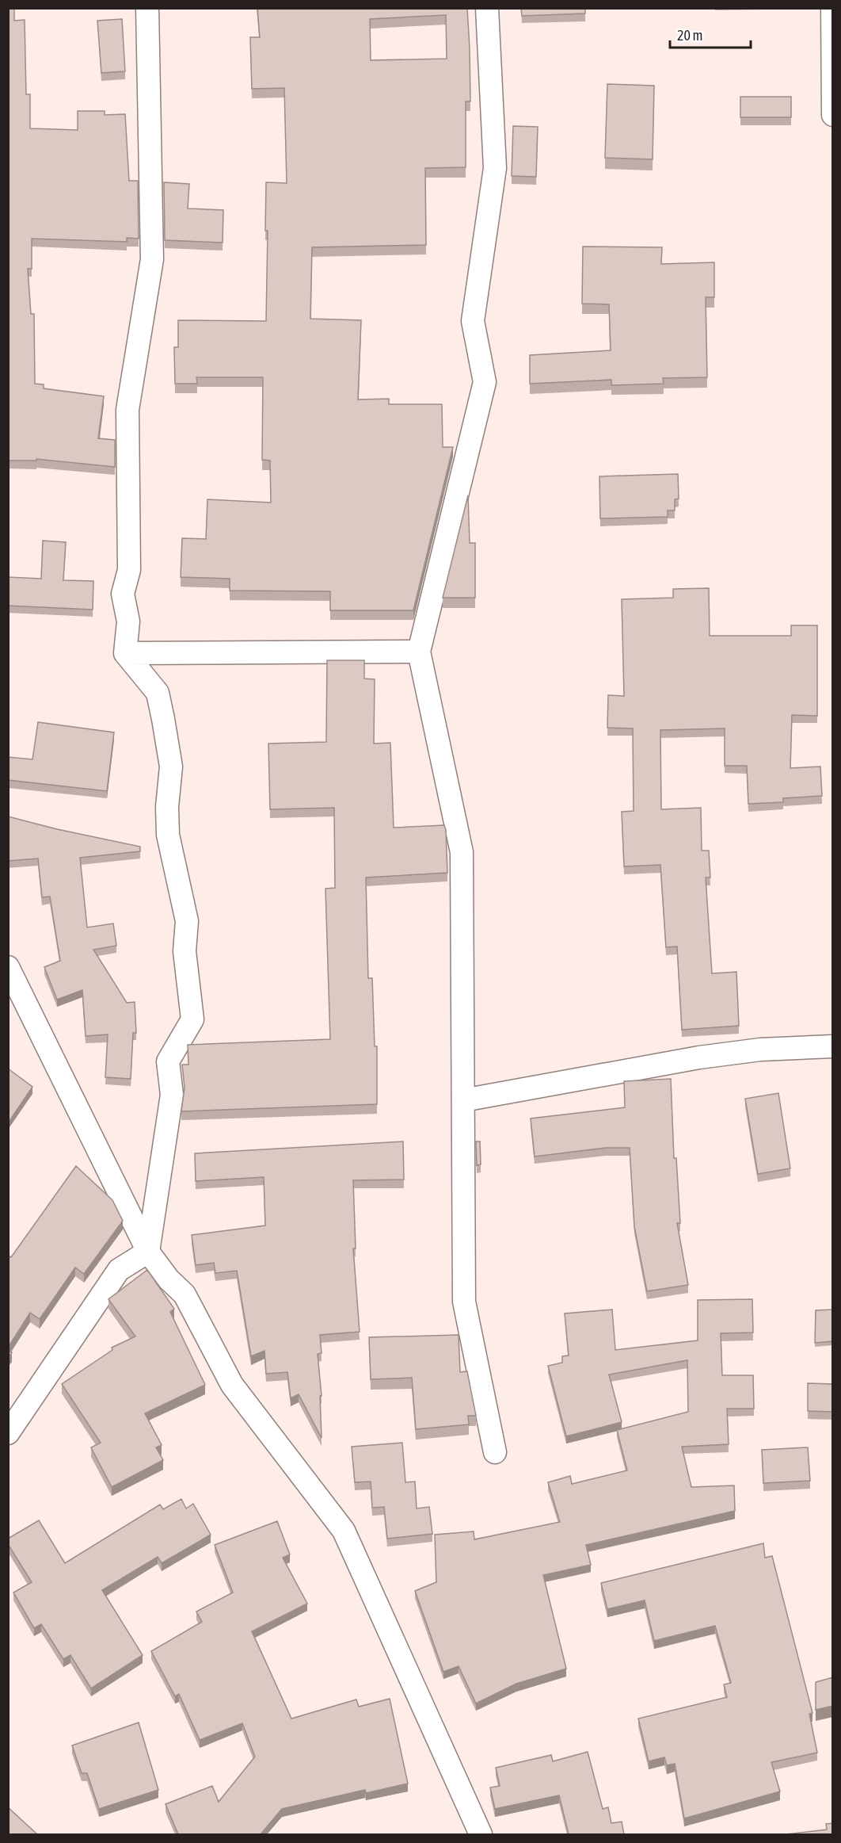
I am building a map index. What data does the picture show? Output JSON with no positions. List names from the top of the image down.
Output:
{
  "scale_bar": "20 m"
}
